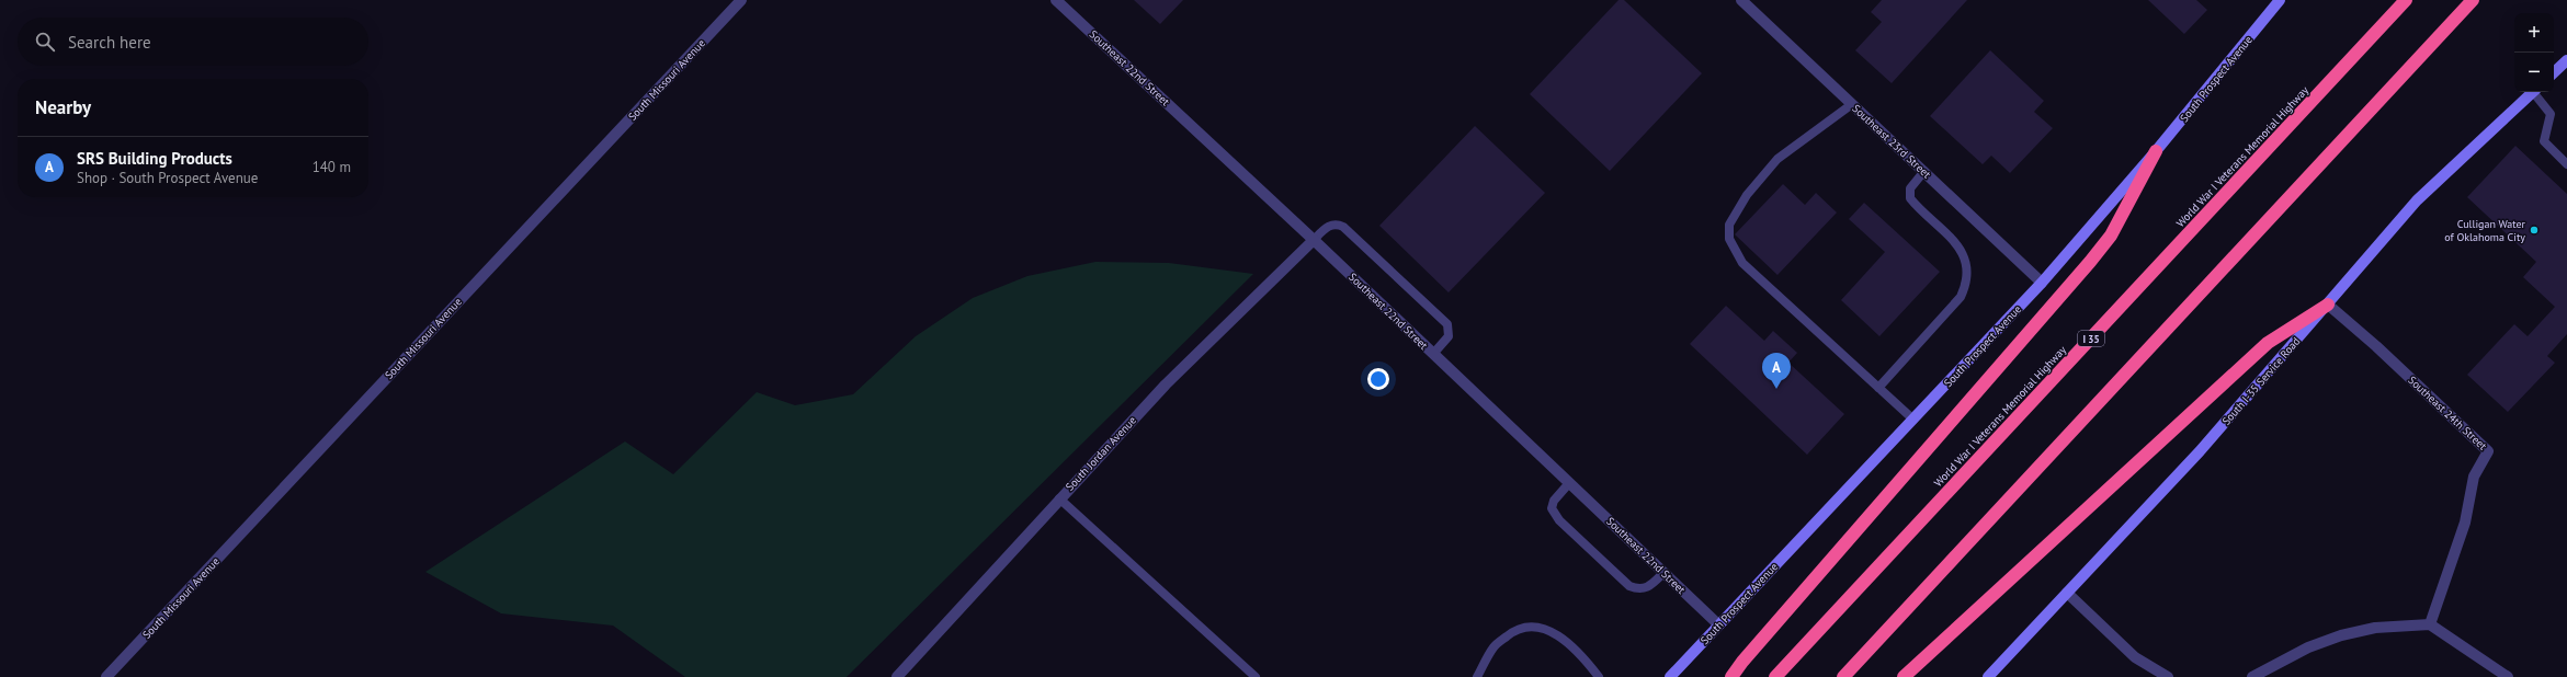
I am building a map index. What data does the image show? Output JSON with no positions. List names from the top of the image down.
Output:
{
  "streets": {
    "highway": ["World War I Veterans Memorial Highway", "I 35"],
    "main road": ["South Prospect Avenue", "South I-35 Service Road"],
    "street": [
      "Southeast 22nd Street",
      "South Missouri Avenue",
      "Southeast 23rd Street",
      "Southeast 24th Street",
      "South Jordan Avenue"
    ]
  },
  "crossings": [
    ["Southeast 22nd Street", "South Prospect Avenue"],
    ["Southeast 22nd Street", "South Jordan Avenue"],
    ["South Prospect Avenue", "Southeast 23rd Street"],
    ["South I-35 Service Road", "Southeast 24th Street"]
  ],
  "places": ["Culligan Water of Oklahoma City"],
  "page": {
    "map_buttons": ["+", "−"],
    "search": "Search here",
    "heading": "Nearby",
    "list": [
      {
        "mark": "A",
        "name": "SRS Building Products",
        "note": "Shop · South Prospect Avenue",
        "value": "140 m"
      }
    ],
    "pins": "A"
  }
}
